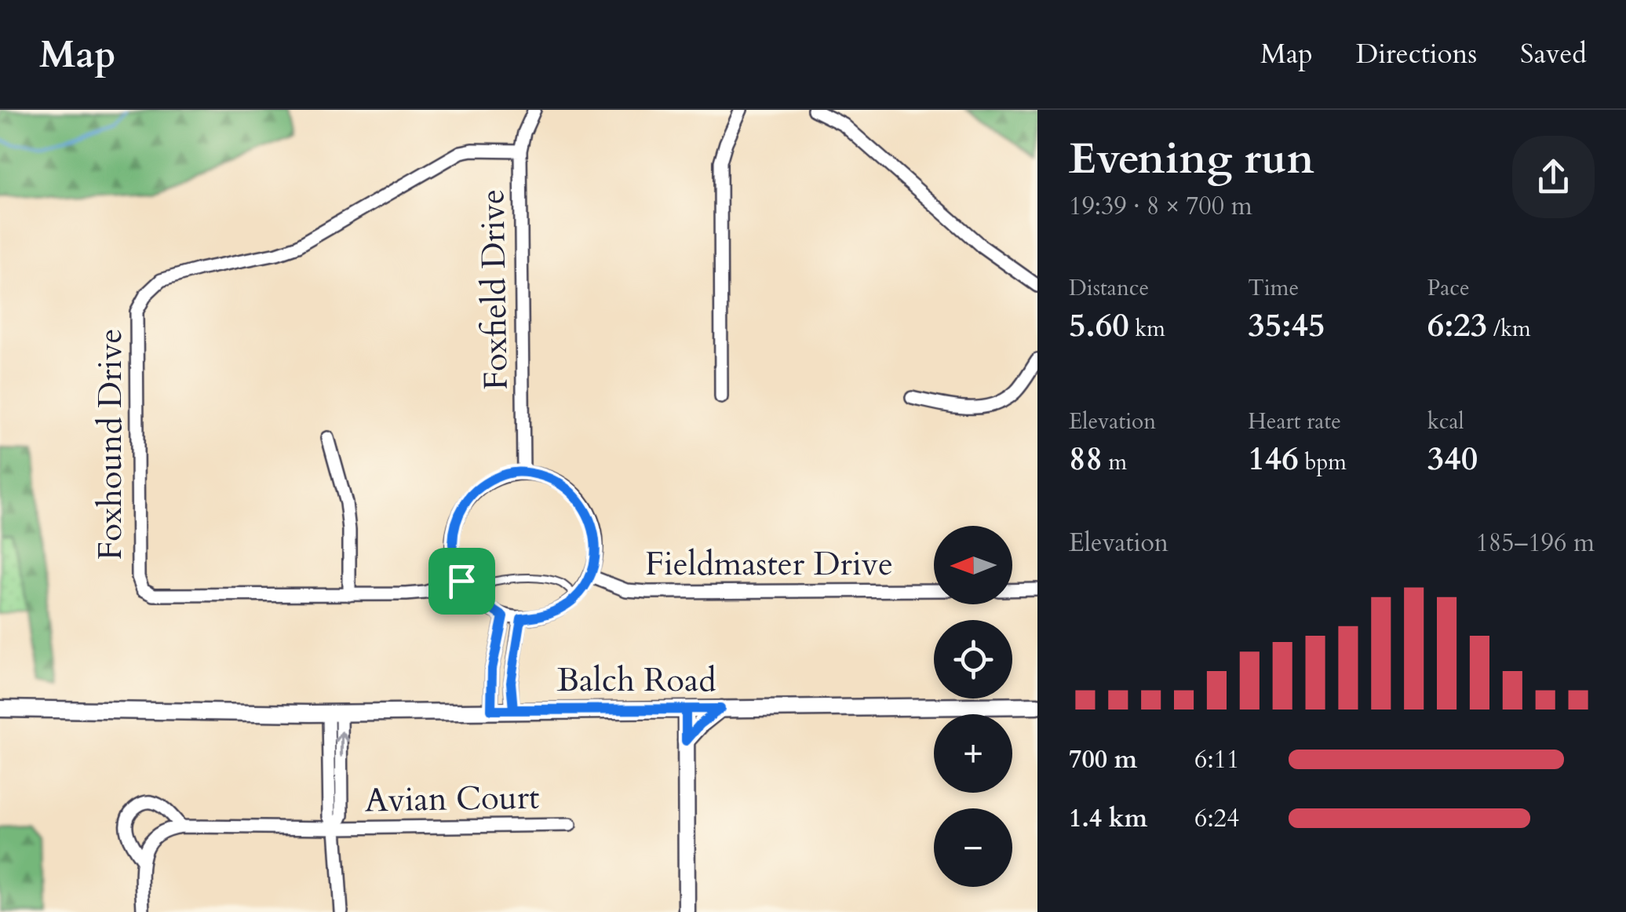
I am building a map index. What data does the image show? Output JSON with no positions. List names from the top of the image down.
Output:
{
  "streets": {
    "street": [
      "Foxfield Drive",
      "Foxhound Drive",
      "Fieldmaster Drive",
      "Balch Road",
      "Avian Court"
    ]
  },
  "crossings": [
    ["Foxfield Drive", "Foxhound Drive"]
  ],
  "north": "left",
  "page": {
    "header": "Map",
    "nav": ["Map", "Directions", "Saved"],
    "heading": ["Evening run", "19:39 · 8 × 700 m"],
    "stats": [
      ["Distance", "5.60 km"],
      ["Time", "35:45"],
      ["Pace", "6:23 /km"],
      ["Elevation", "88 m"],
      ["Heart rate", "146 bpm"],
      ["kcal", "340"]
    ],
    "chart": ["Elevation", "185–196 m"],
    "map_buttons": ["+", "−"],
    "list": [
      {
        "name": "700 m",
        "note": "6:11"
      },
      {
        "name": "1.4 km",
        "note": "6:24"
      }
    ]
  }
}
